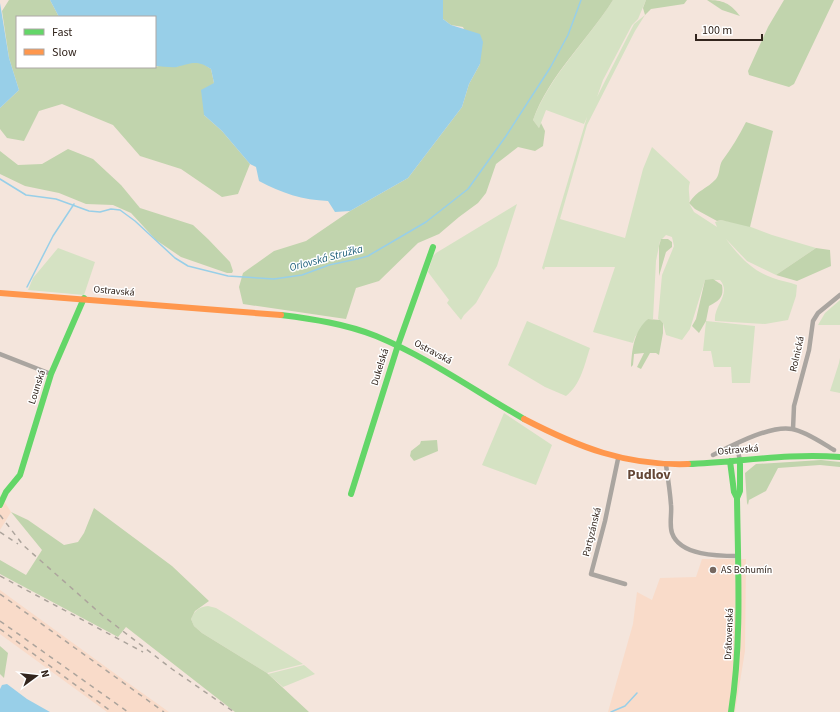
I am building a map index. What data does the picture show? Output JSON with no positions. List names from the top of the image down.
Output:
{
  "streets": {
    "main road": [
      "Ostravská",
      "Dukelská",
      "Lounská",
      "Drátovenská"
    ],
    "street": ["Rolnická", "Partyzánská"]
  },
  "crossings": [
    ["Ostravská", "Rolnická"],
    ["Ostravská", "Dukelská"],
    ["Ostravská", "Lounská"],
    ["Ostravská", "Partyzánská"],
    ["Ostravská", "Drátovenská"]
  ],
  "districts": ["Pudlov"],
  "water": ["Orlovská Stružka"],
  "places": ["AS Bohumín"],
  "legend": ["Fast", "Slow"],
  "scale_bar": "100 m",
  "north": "right"
}
